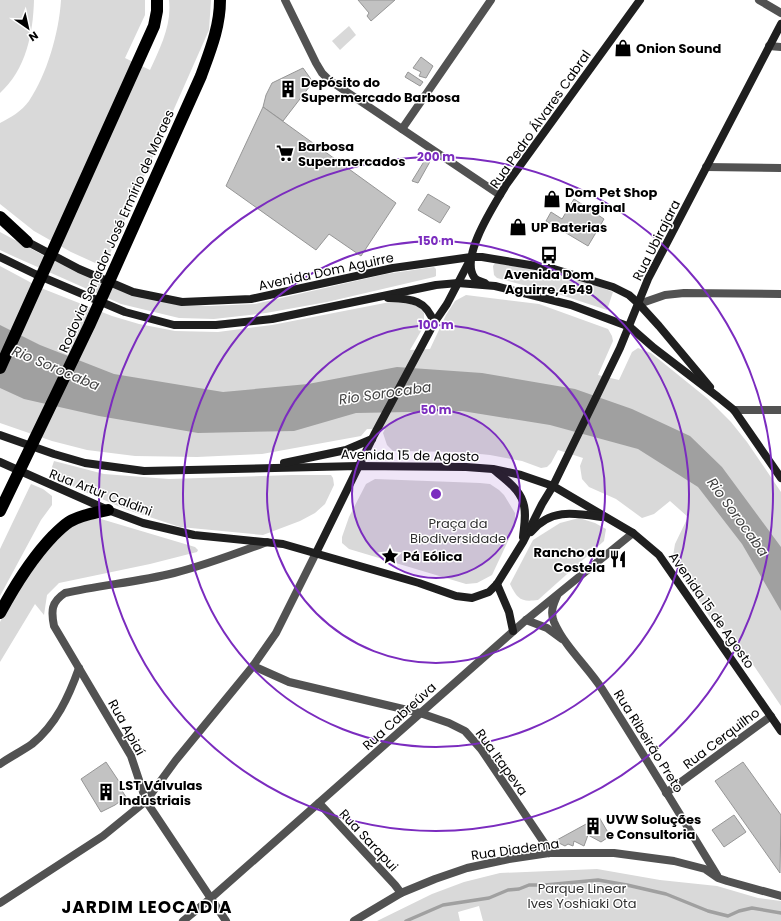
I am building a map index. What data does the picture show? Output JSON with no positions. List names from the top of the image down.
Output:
{
  "streets": {
    "highway": ["Rodovia Senador José Ermírio de Moraes"],
    "main road": [
      "Rua Pedro Álvares Cabral",
      "Rua Ubirajara",
      "Avenida Dom Aguirre",
      "Avenida 15 de Agosto",
      "Rua Artur Caldini"
    ],
    "street": [
      "Rua Cabreúva",
      "Rua Apiaí",
      "Rua Cerquilho",
      "Rua Ribeirão Preto",
      "Rua Itapeva",
      "Rua Sarapui",
      "Rua Diadema"
    ]
  },
  "crossings": [
    ["Rua Pedro Álvares Cabral", "Avenida Dom Aguirre"],
    ["Rua Ubirajara", "Avenida Dom Aguirre"],
    ["Rua Ubirajara", "Avenida 15 de Agosto"],
    ["Avenida 15 de Agosto", "Rua Cabreúva"],
    ["Avenida 15 de Agosto", "Rua Cerquilho"],
    ["Rua Artur Caldini", "Rua Apiaí"],
    ["Rua Cabreúva", "Rua Apiaí"],
    ["Rua Cabreúva", "Rua Ribeirão Preto"],
    ["Rua Cabreúva", "Rua Itapeva"],
    ["Rua Cabreúva", "Rua Sarapui"],
    ["Rua Cerquilho", "Rua Ribeirão Preto"],
    ["Rua Ribeirão Preto", "Rua Diadema"],
    ["Rua Itapeva", "Rua Diadema"],
    ["Rua Sarapui", "Rua Diadema"]
  ],
  "districts": ["JARDIM LEOCADIA"],
  "water": ["Rio Sorocaba"],
  "parks": ["Praça da Biodiversidade", "Parque Linear Ives Yoshiaki Ota"],
  "places": {
    "shop": ["Onion Sound", "Dom Pet Shop Marginal", "UP Baterias"],
    "building": ["Depósito do Supermercado Barbosa", "LST Válvulas Indústriais", "UVW Soluções e Consultoria"],
    "supermarket": ["Barbosa Supermercados"],
    "bus stop": ["Avenida Dom Aguirre,4549"],
    "place": ["Pá Eólica"],
    "restaurant": ["Rancho da Costela"]
  },
  "north": "bottom right",
  "rings": [
    "200 m",
    "150 m",
    "100 m",
    "50 m"
  ]
}
